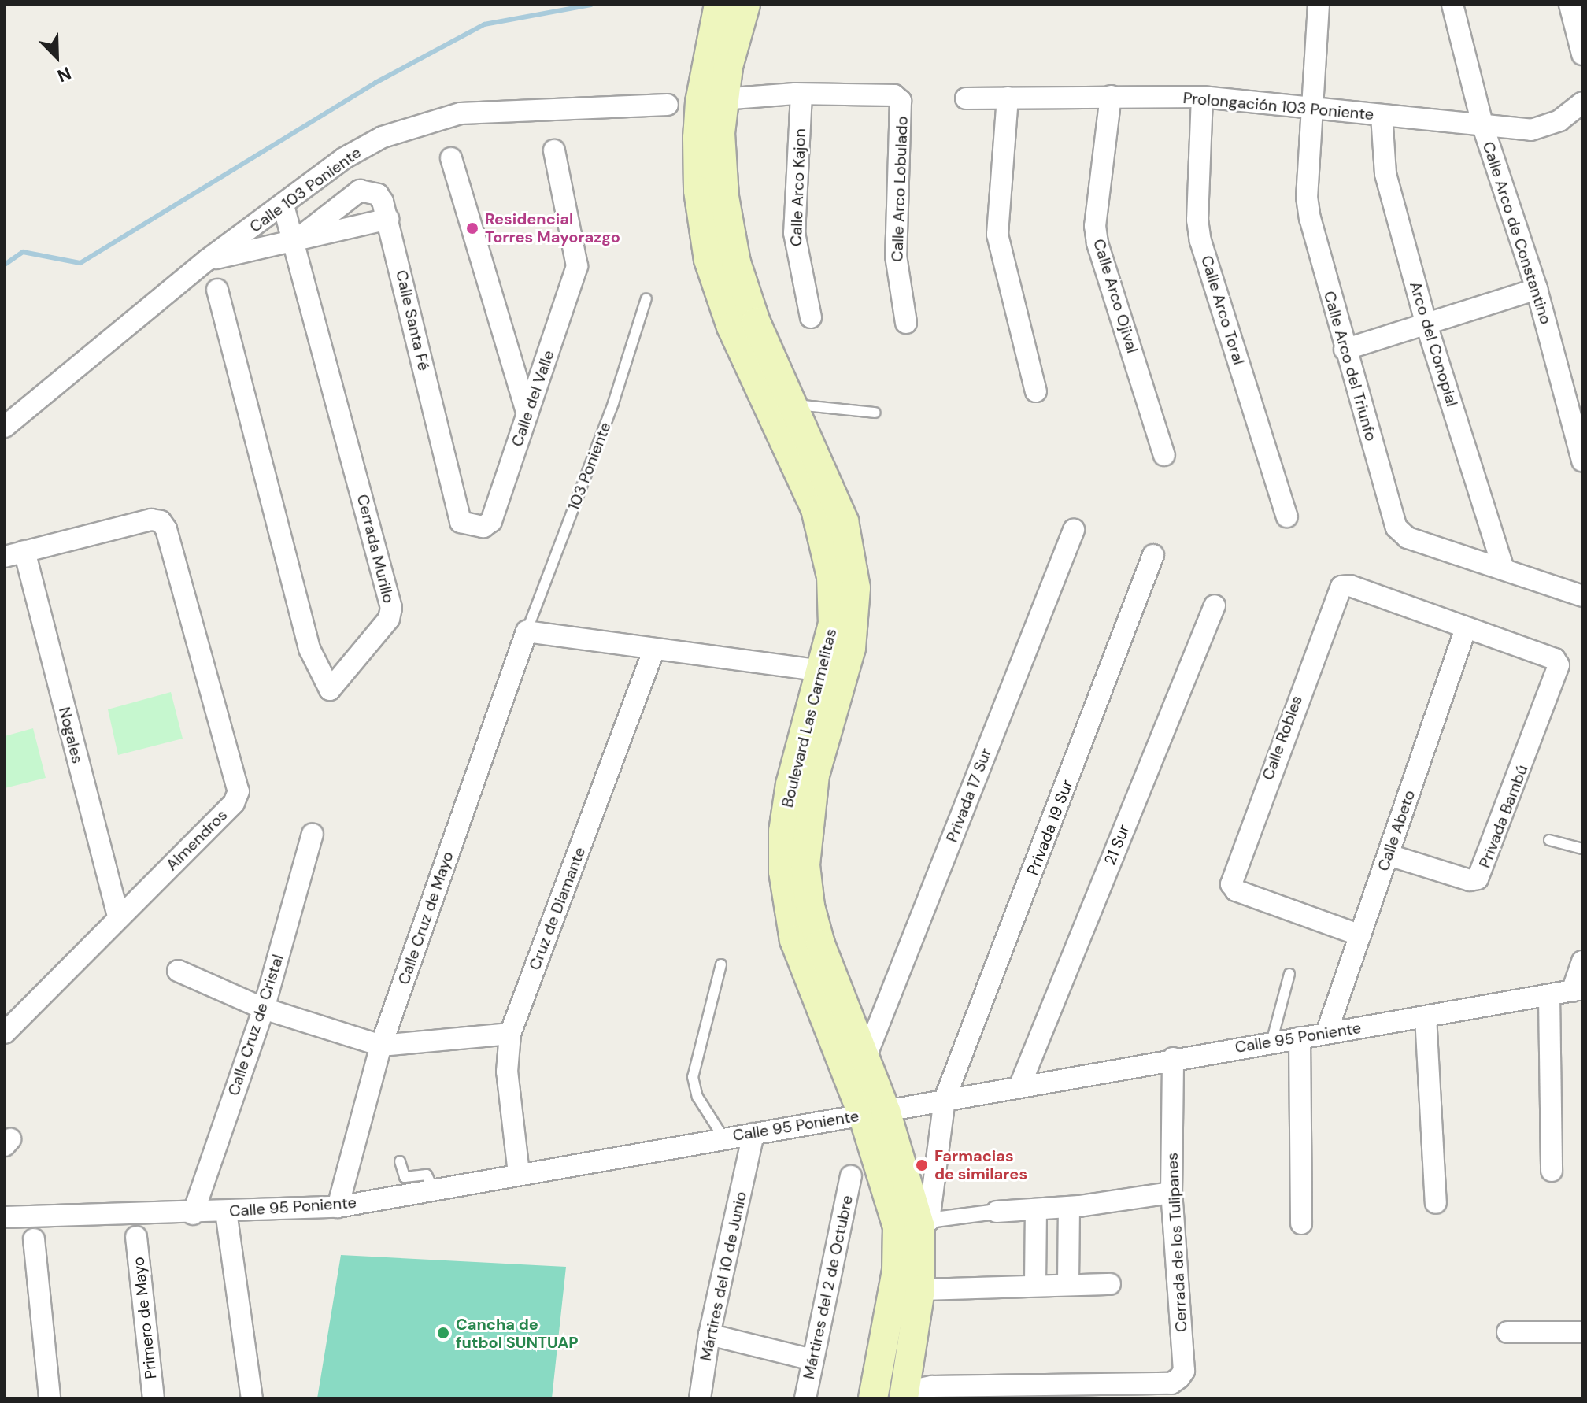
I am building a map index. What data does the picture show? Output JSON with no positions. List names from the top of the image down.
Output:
{
  "streets": {
    "main road": ["Boulevard Las Carmelitas"],
    "street": [
      "Prolongación 103 Poniente",
      "Calle Arco Kajon",
      "Calle Arco Lobulado",
      "Calle 103 Poniente",
      "Calle Arco de Constantino",
      "Calle Arco Ojival",
      "Calle Arco Toral",
      "Calle Santa Fé",
      "Arco del Conopial",
      "Calle Arco del Triunfo",
      "Calle del Valle",
      "Cerrada Murillo",
      "Nogales",
      "Calle Robles",
      "Privada 17 Sur",
      "Privada Bambú",
      "Privada 19 Sur",
      "Calle Abeto",
      "Almendros",
      "21 Sur",
      "Cruz de Diamante",
      "Calle Cruz de Mayo",
      "Calle Cruz de Cristal",
      "Calle 95 Poniente",
      "Cerrada de los Tulipanes",
      "Mártires del 10 de Junio",
      "Mártires del 2 de Octubre",
      "Primero de Mayo"
    ],
    "lane": ["103 Poniente"]
  },
  "crossings": [
    ["Prolongación 103 Poniente", "Calle Arco de Constantino"],
    ["Prolongación 103 Poniente", "Calle Arco Ojival"],
    ["Prolongación 103 Poniente", "Calle Arco Toral"],
    ["Prolongación 103 Poniente", "Arco del Conopial"],
    ["Prolongación 103 Poniente", "Calle Arco del Triunfo"],
    ["Calle Arco Kajon", "Calle Arco Lobulado"],
    ["Calle 103 Poniente", "Cerrada Murillo"],
    ["Calle Santa Fé", "Calle del Valle"],
    ["Calle Santa Fé", "Cerrada Murillo"],
    ["Arco del Conopial", "Calle Arco del Triunfo"],
    ["103 Poniente", "Calle Cruz de Mayo"],
    ["Boulevard Las Carmelitas", "Privada 17 Sur"],
    ["Boulevard Las Carmelitas", "Privada 19 Sur"],
    ["Boulevard Las Carmelitas", "Calle 95 Poniente"],
    ["Boulevard Las Carmelitas", "Cerrada de los Tulipanes"],
    ["Nogales", "Almendros"],
    ["Calle Robles", "Privada Bambú"],
    ["Calle Robles", "Calle Abeto"],
    ["Privada Bambú", "Calle Abeto"],
    ["Privada 19 Sur", "Calle 95 Poniente"],
    ["Calle Abeto", "Calle 95 Poniente"],
    ["21 Sur", "Calle 95 Poniente"],
    ["Cruz de Diamante", "Calle 95 Poniente"],
    ["Calle Cruz de Mayo", "Calle 95 Poniente"],
    ["Calle Cruz de Cristal", "Calle 95 Poniente"],
    ["Calle 95 Poniente", "Cerrada de los Tulipanes"],
    ["Calle 95 Poniente", "Mártires del 10 de Junio"]
  ],
  "places": ["Residencial Torres Mayorazgo", "Farmacias de similares", "Cancha de futbol SUNTUAP"],
  "north": "bottom right"
}
